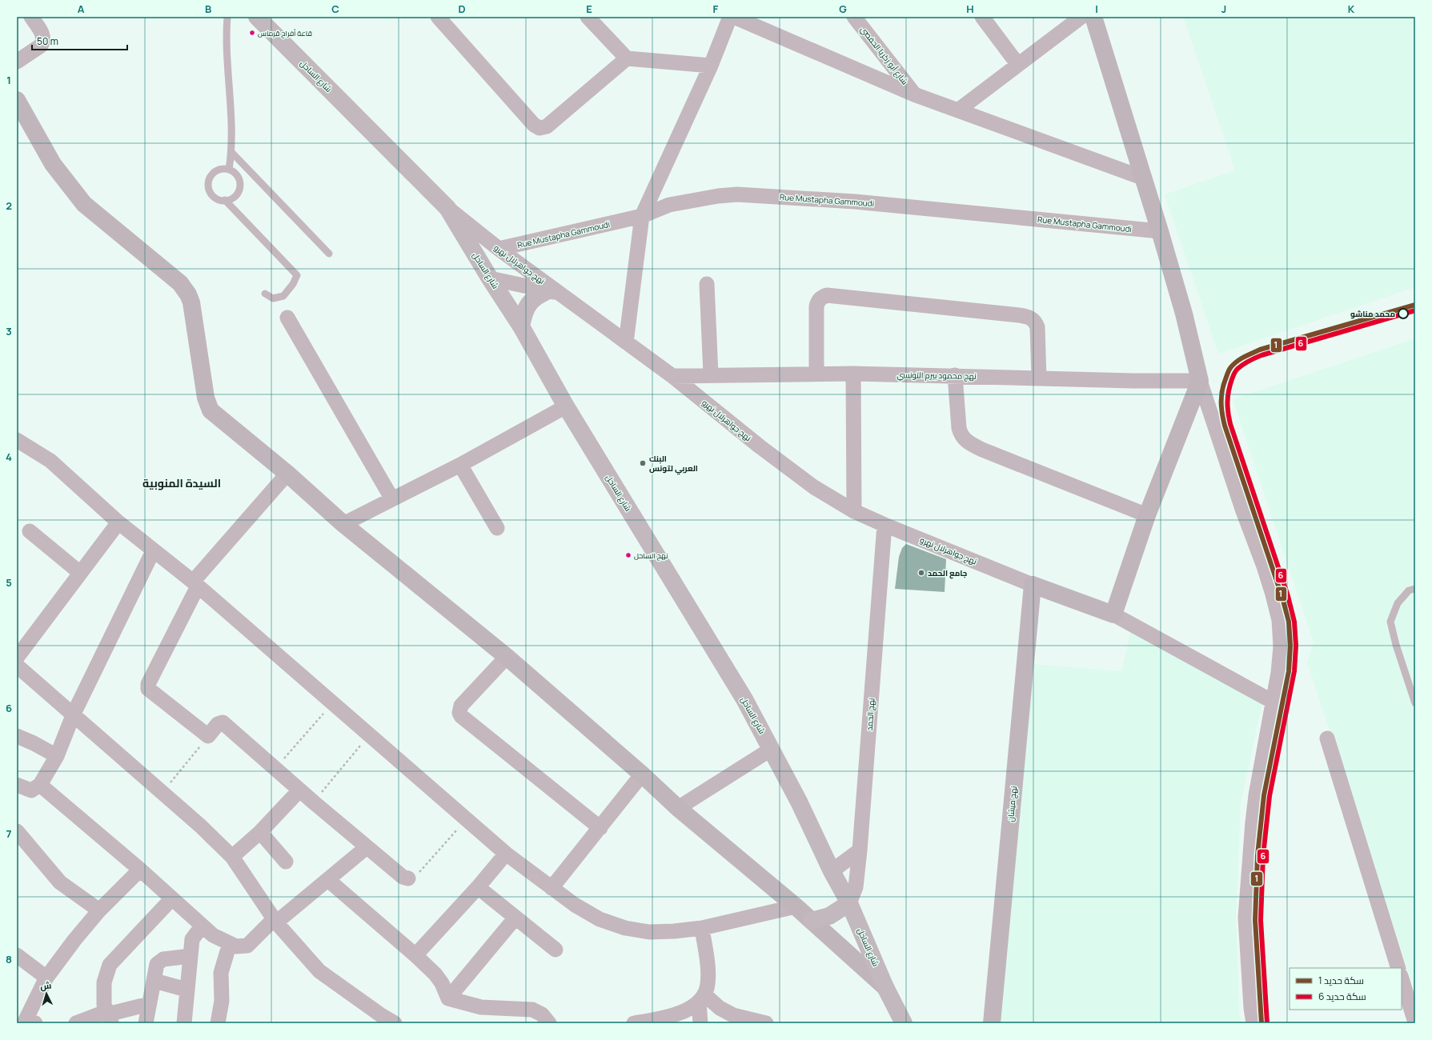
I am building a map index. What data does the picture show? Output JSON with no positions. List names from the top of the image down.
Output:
{
  "streets": {
    "main road": ["شارع الساحل"],
    "street": [
      "شارع أبو زكريا الحفصي",
      "Rue Mustapha Gammoudi",
      "نهج جواهرلال نهرو",
      "نهج محمود بيرم التونسي",
      "نهج الحمد",
      "نهج ميشان"
    ]
  },
  "crossings": [
    ["شارع الساحل", "نهج جواهرلال نهرو"],
    ["شارع الساحل", "نهج الحمد"],
    ["Rue Mustapha Gammoudi", "نهج جواهرلال نهرو"],
    ["نهج جواهرلال نهرو", "نهج محمود بيرم التونسي"],
    ["نهج جواهرلال نهرو", "نهج الحمد"],
    ["نهج جواهرلال نهرو", "نهج ميشان"]
  ],
  "districts": ["السيدة المنوبية"],
  "places": [
    "قاعة أفراح قرماس",
    "محمد مناشو",
    "البنك العربي لتونس",
    "نهج الساحل",
    "جامع الحمد"
  ],
  "lines": ["rail line 1", "rail line 6"],
  "legend": ["سكة حديد 1", "سكة حديد 6"],
  "scale_bar": "50 m",
  "north": "top",
  "grid": {
    "columns": [
      "A",
      "B",
      "C",
      "D",
      "E",
      "F",
      "G",
      "H",
      "I",
      "J",
      "K"
    ],
    "rows": [
      "1",
      "2",
      "3",
      "4",
      "5",
      "6",
      "7",
      "8"
    ]
  }
}
